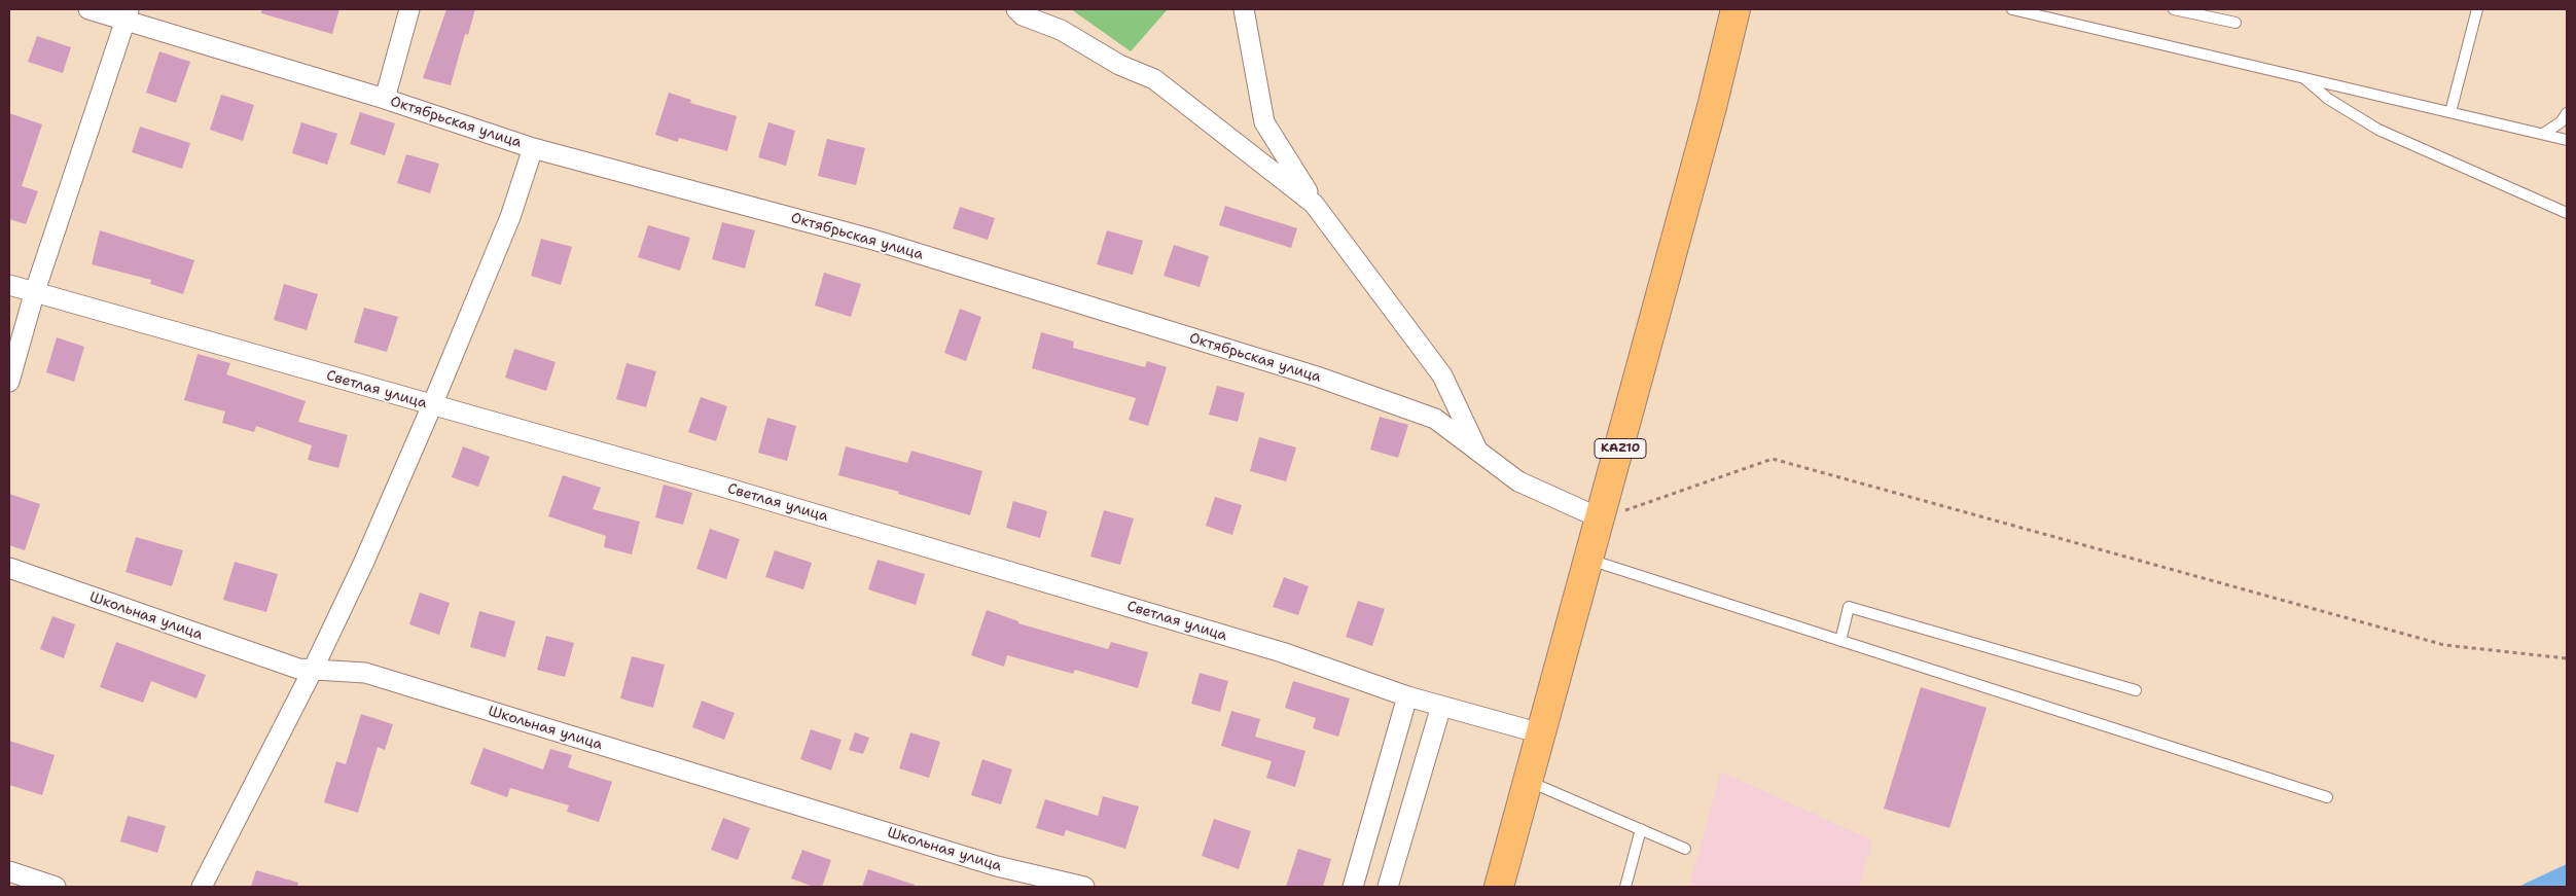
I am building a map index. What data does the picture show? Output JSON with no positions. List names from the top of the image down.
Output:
{
  "streets": {
    "highway": ["KAZ10"],
    "street": ["Октябрьская улица", "Светлая улица", "Школьная улица"]
  },
  "crossings": [
    ["Октябрьская улица", "KAZ10"],
    ["Светлая улица", "KAZ10"]
  ]
}
